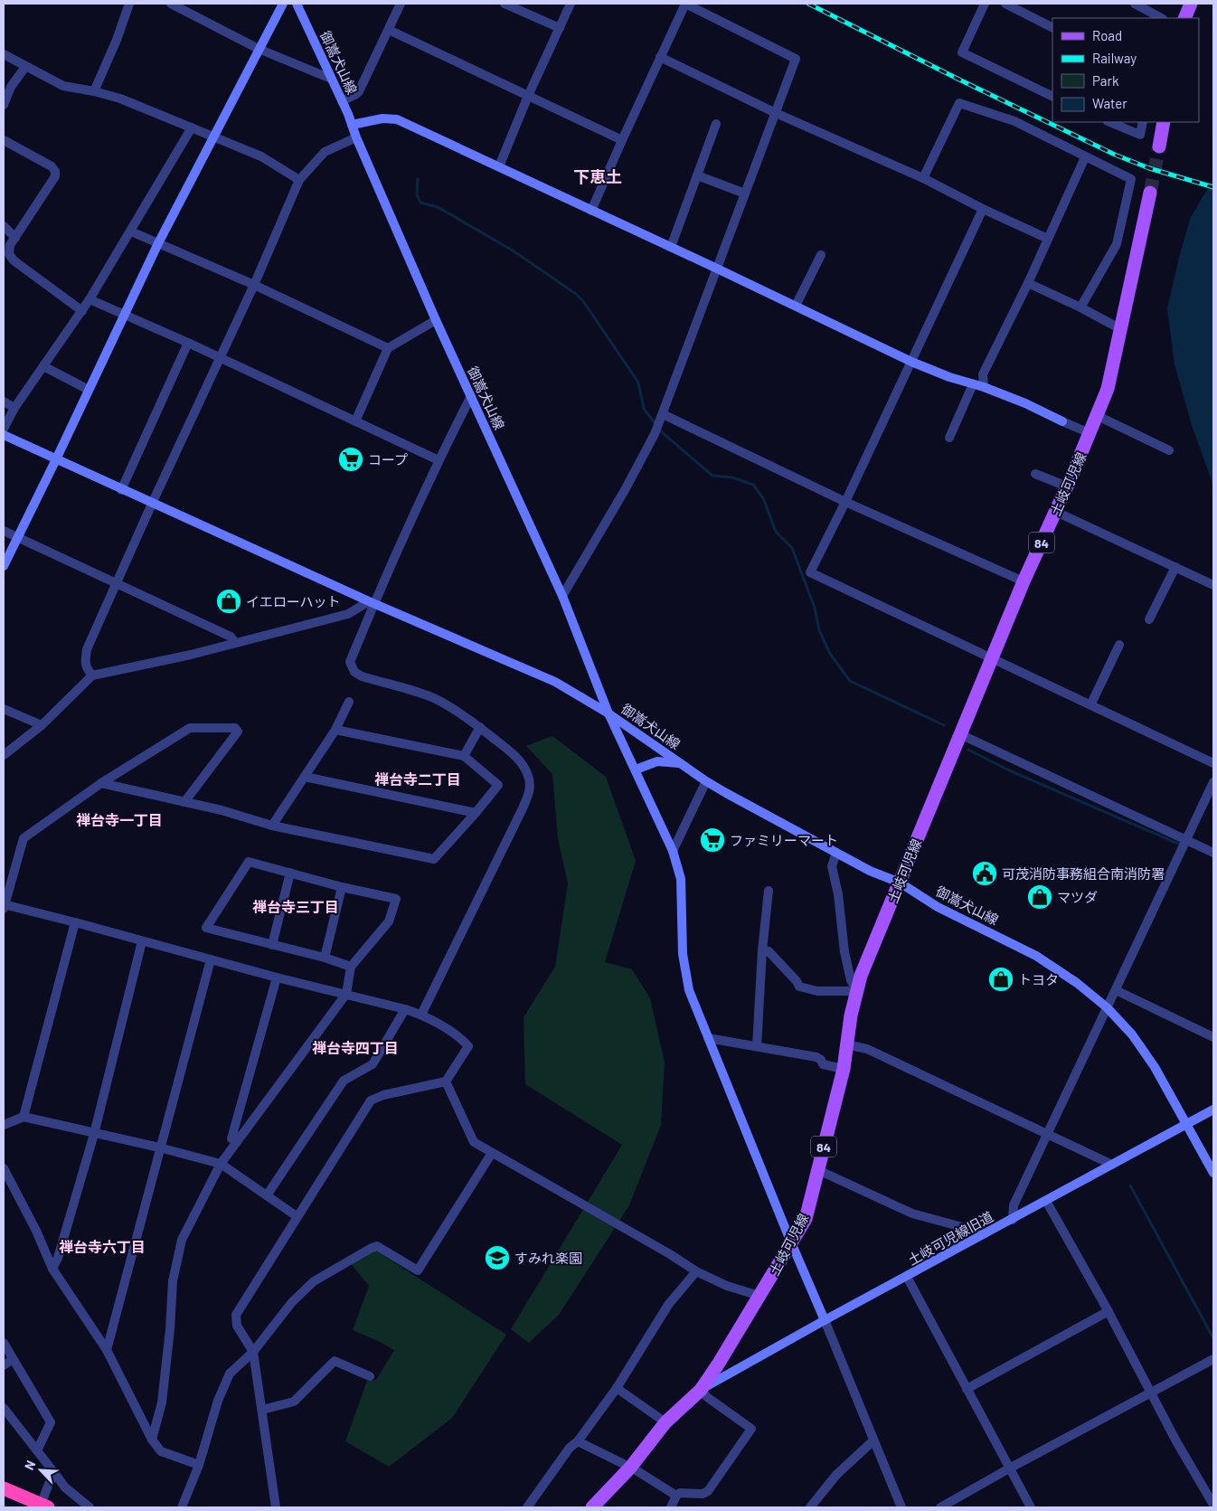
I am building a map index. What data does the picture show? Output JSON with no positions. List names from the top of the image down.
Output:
{
  "streets": {
    "main road": ["土岐可児線", "84"],
    "street": ["御嵩犬山線", "土岐可児線旧道"]
  },
  "crossings": [
    ["御嵩犬山線", "土岐可児線"],
    ["御嵩犬山線", "土岐可児線旧道"],
    ["土岐可児線", "土岐可児線旧道"]
  ],
  "districts": [
    "下恵土",
    "禅台寺二丁目",
    "禅台寺一丁目",
    "禅台寺三丁目",
    "禅台寺四丁目",
    "禅台寺六丁目"
  ],
  "places": {
    "supermarket": ["コープ", "ファミリーマート"],
    "shop": ["イエローハット", "マツダ", "トヨタ"],
    "public building": ["可茂消防事務組合南消防署"],
    "school or university": ["すみれ楽園"]
  },
  "legend": [
    "Road",
    "Railway",
    "Park",
    "Water"
  ],
  "north": "top left"
}
